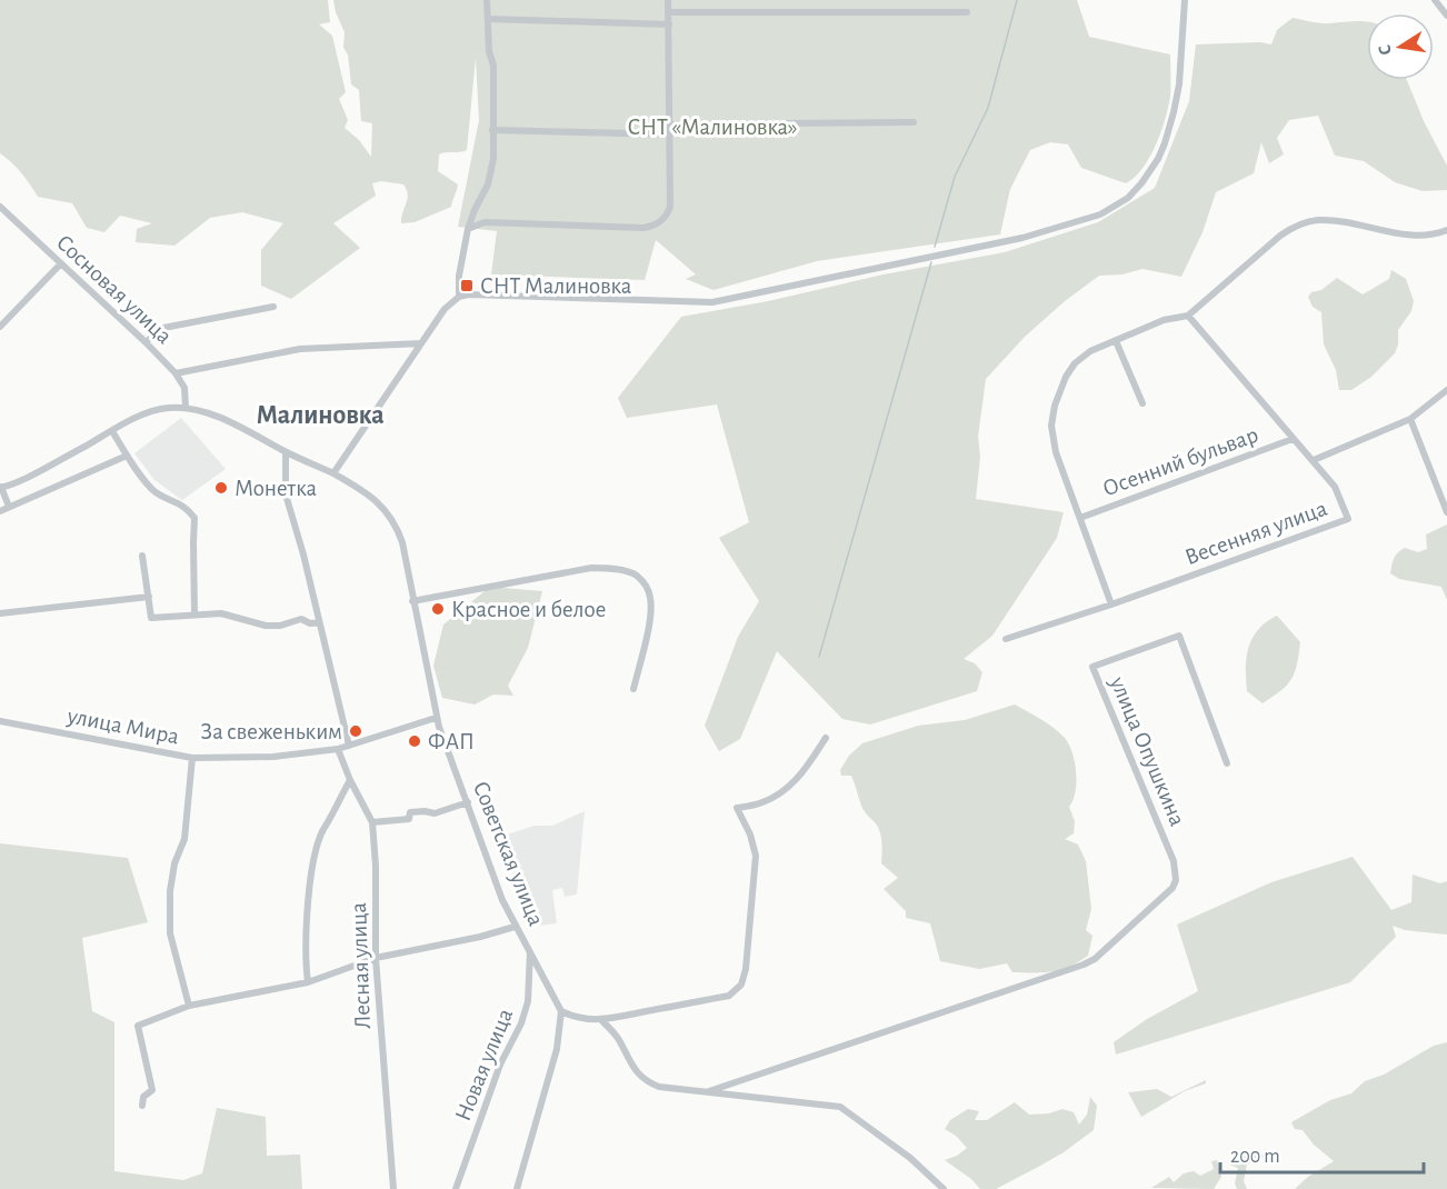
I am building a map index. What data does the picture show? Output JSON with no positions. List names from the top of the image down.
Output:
{
  "streets": {
    "street": [
      "Сосновая улица",
      "Осенний бульвар",
      "Весенняя улица",
      "улица Мира",
      "улица Опушкина",
      "Советская улица",
      "Лесная улица",
      "Новая улица"
    ]
  },
  "crossings": [
    ["Сосновая улица", "Советская улица"],
    ["Осенний бульвар", "Весенняя улица"],
    ["улица Мира", "Советская улица"],
    ["улица Мира", "Лесная улица"],
    ["Советская улица", "Новая улица"]
  ],
  "districts": ["Малиновка"],
  "parks": ["СНТ «Малиновка»"],
  "places": {
    "transit": ["СНТ Малиновка"],
    "other": [
      "Монетка",
      "Красное и белое",
      "За свеженьким",
      "ФАП"
    ]
  },
  "scale_bar": "200 m",
  "north": "left"
}
